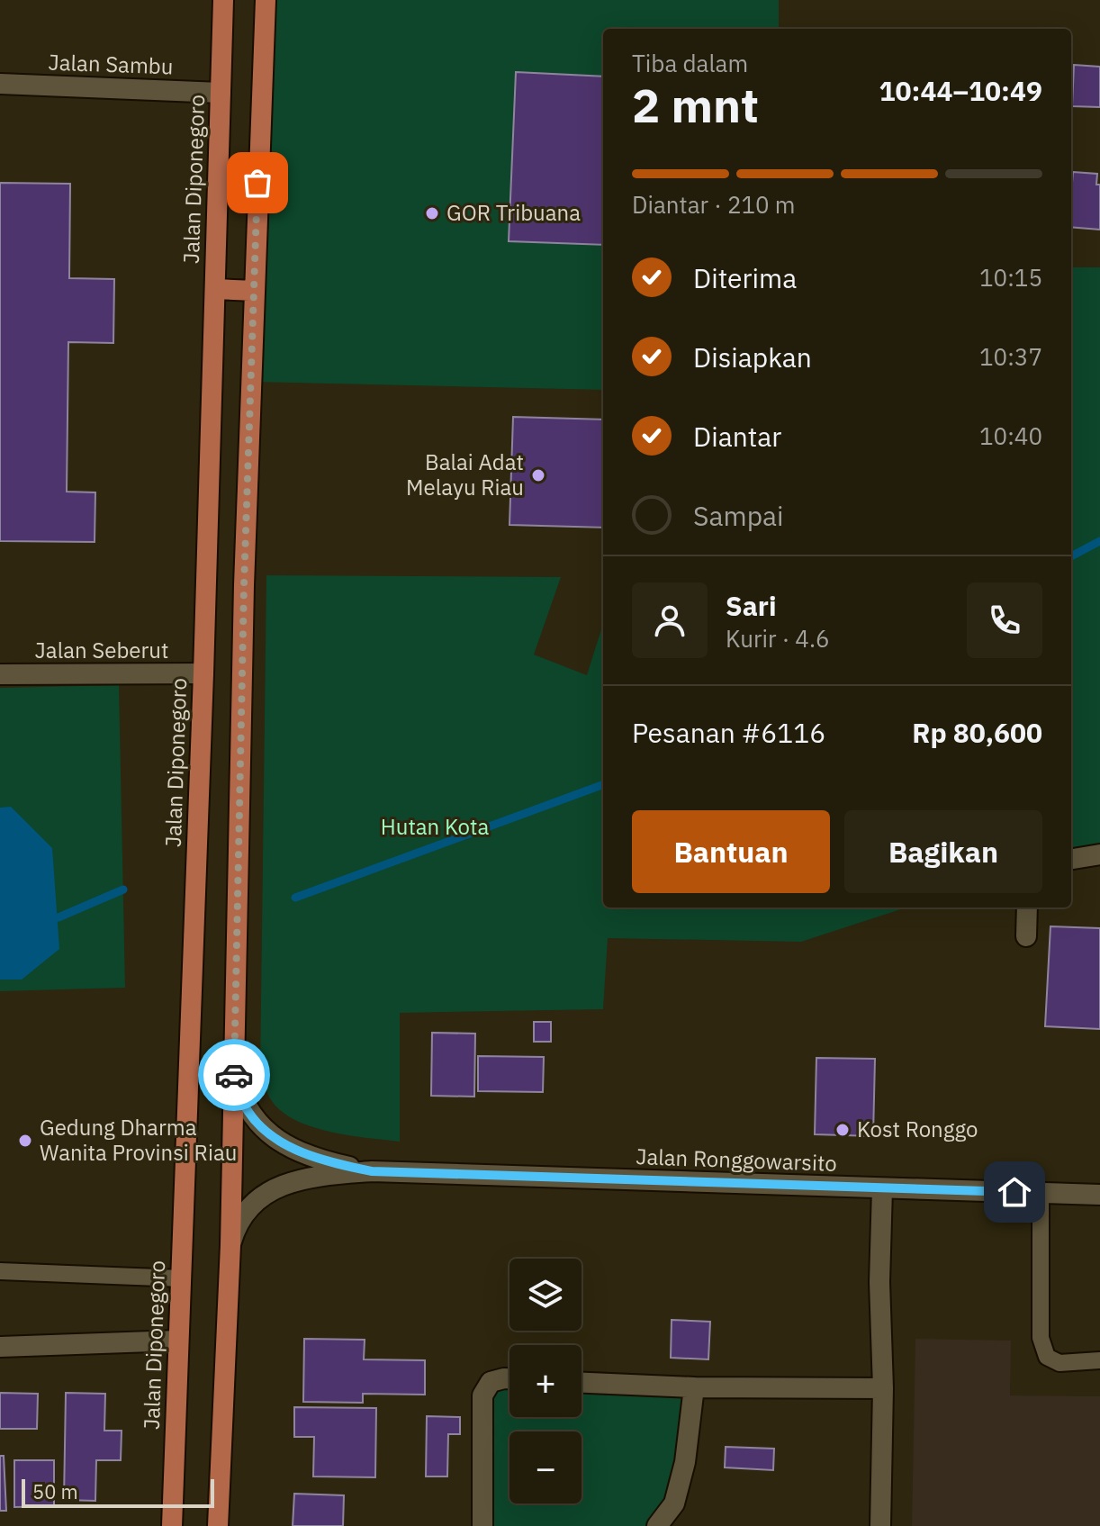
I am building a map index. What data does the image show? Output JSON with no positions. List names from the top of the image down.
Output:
{
  "streets": {
    "main road": ["Jalan Diponegoro"],
    "street": ["Jalan Sambu", "Jalan Seberut", "Jalan Ronggowarsito"]
  },
  "crossings": [
    ["Jalan Sambu", "Jalan Diponegoro"],
    ["Jalan Diponegoro", "Jalan Seberut"]
  ],
  "parks": ["Hutan Kota"],
  "places": [
    "GOR Tribuana",
    "Balai Adat Melayu Riau",
    "Kost Ronggo",
    "Gedung Dharma Wanita Provinsi Riau"
  ],
  "scale_bar": "50 m",
  "page": {
    "heading": ["2 mnt", "Tiba dalam", "10:44–10:49"],
    "panel": [
      "Sari",
      "Kurir · 4.6",
      "Pesanan #6116",
      "Rp 80,600"
    ],
    "bar": "Diantar · 210 m",
    "list": [
      ["Diterima", "10:15"],
      ["Disiapkan", "10:37"],
      ["Diantar", "10:40"],
      "Sampai"
    ],
    "buttons": ["Bantuan", "Bagikan"],
    "map_buttons": ["+", "−"],
    "scale": "50 m"
  }
}
